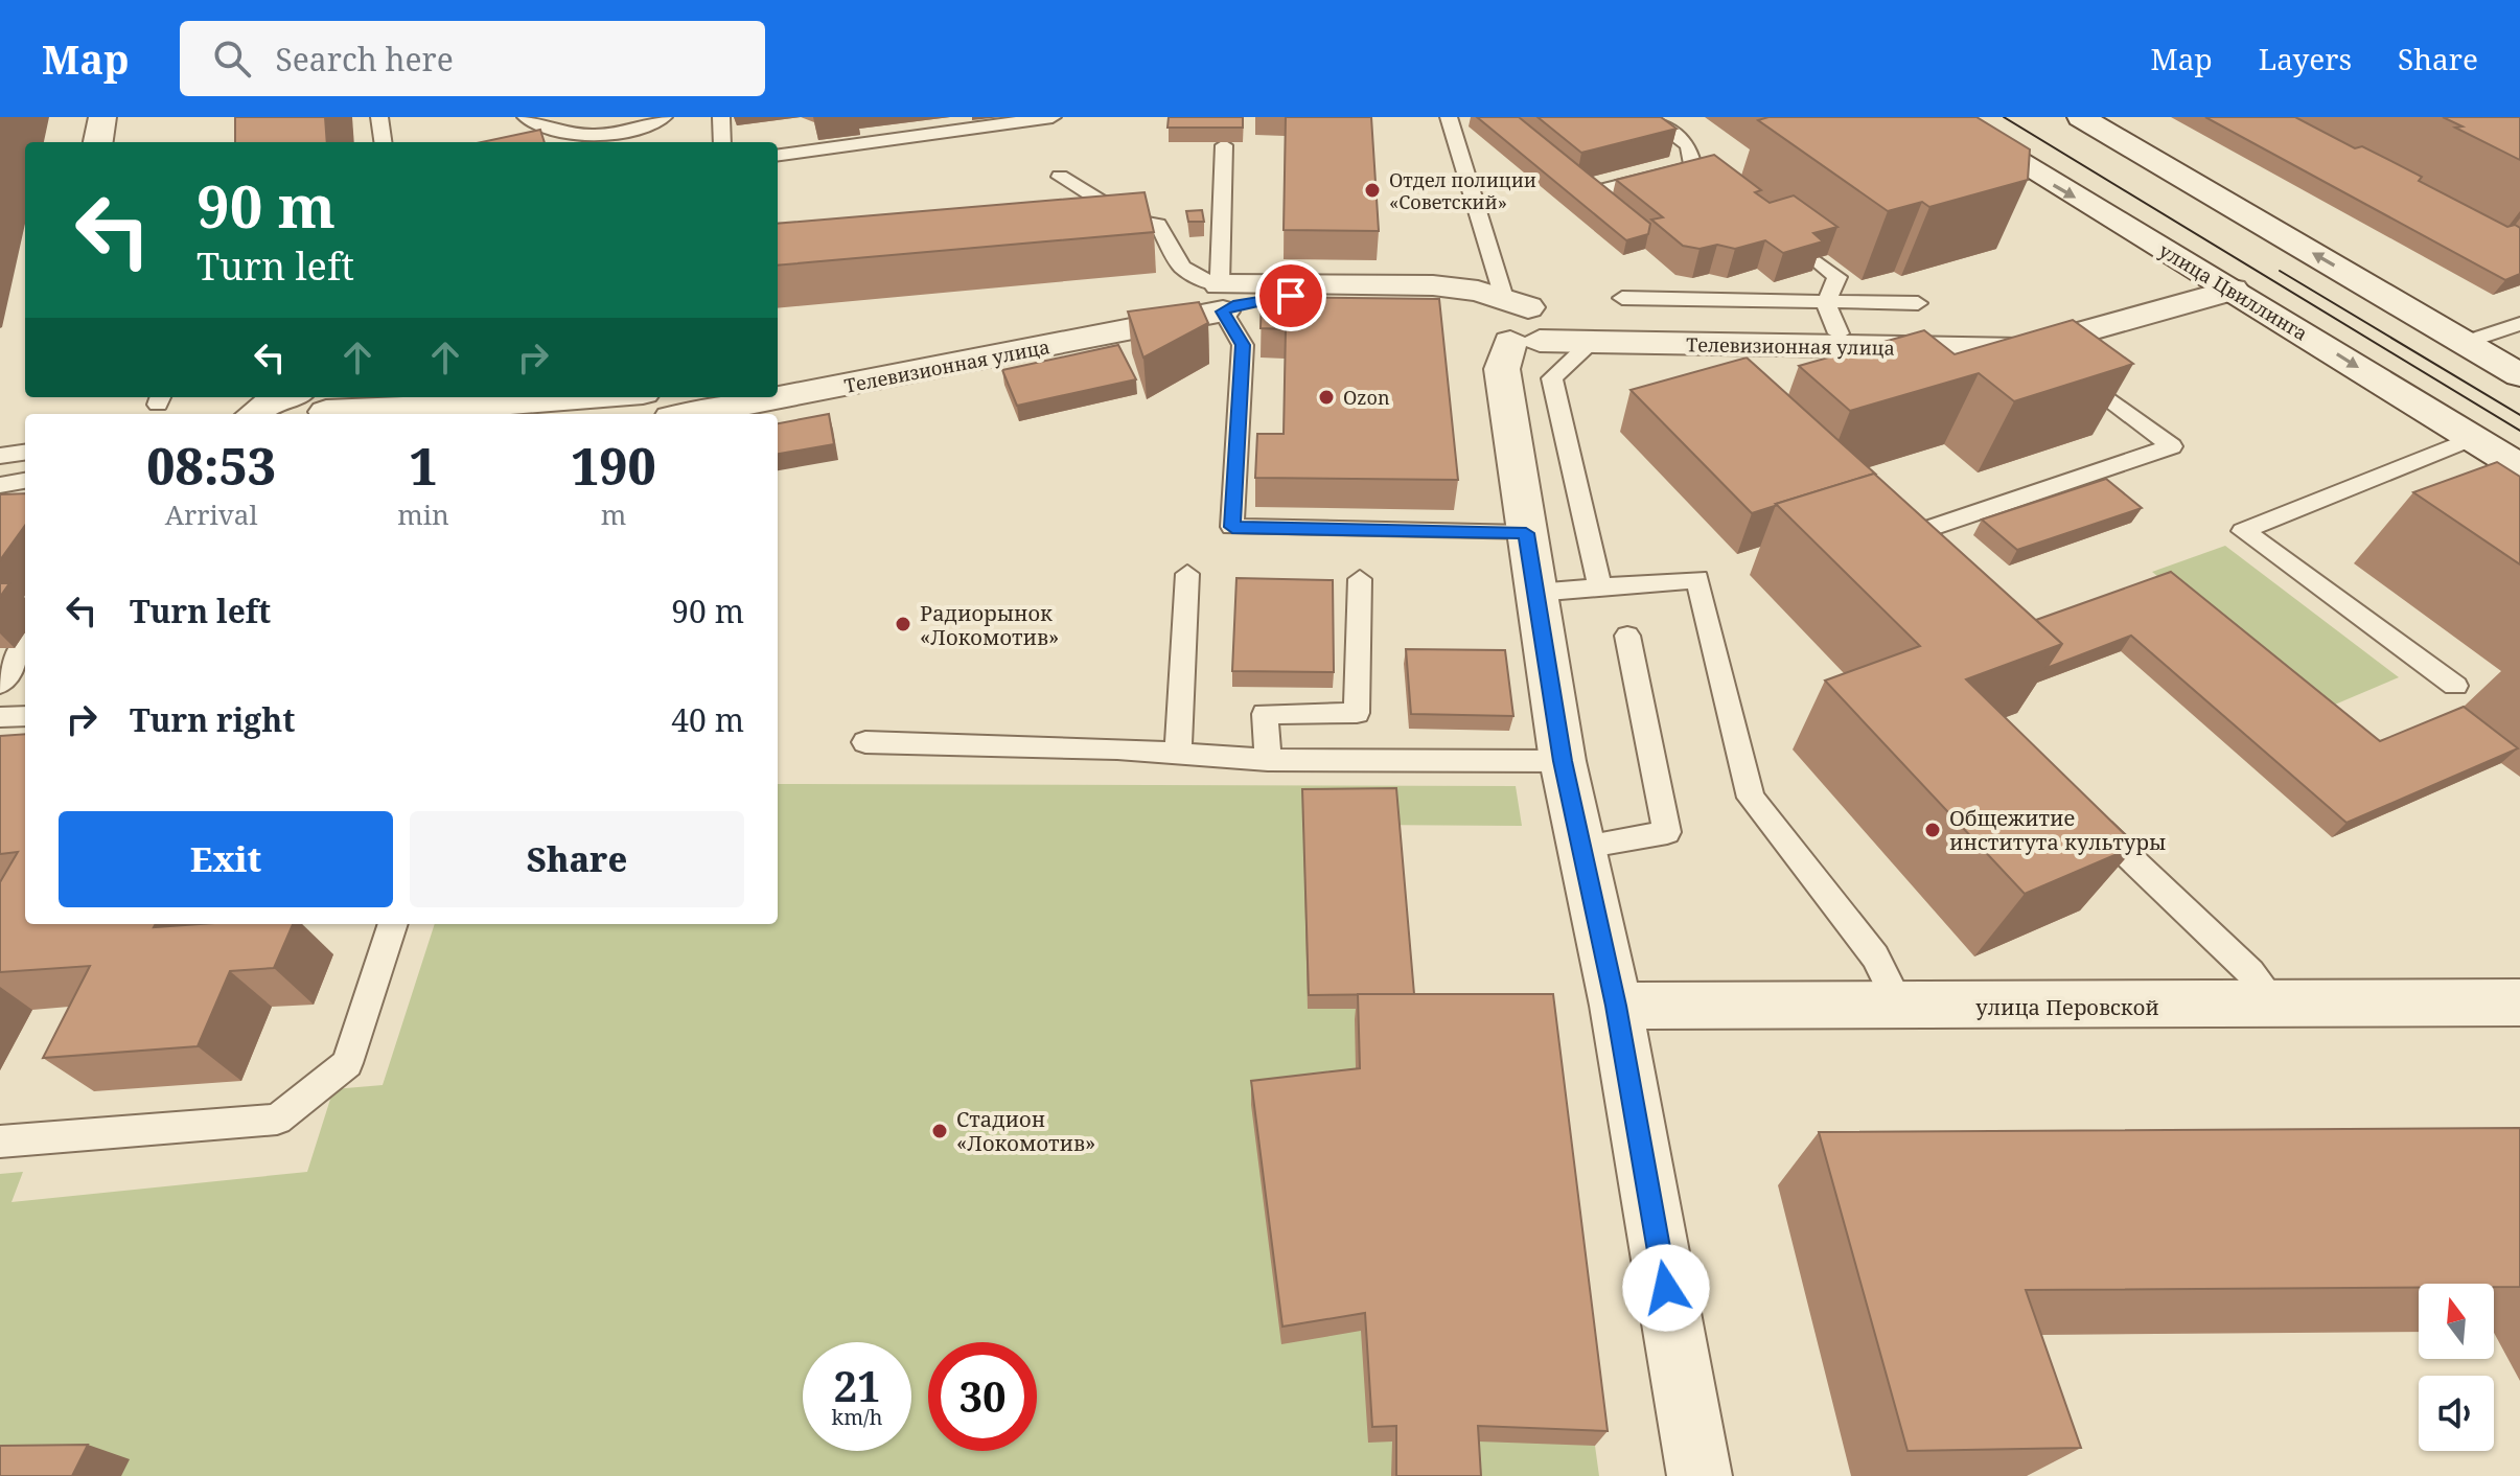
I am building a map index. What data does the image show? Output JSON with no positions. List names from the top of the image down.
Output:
{
  "streets": {
    "street": ["улица Цвиллинга", "Телевизионная улица", "улица Перовской"]
  },
  "crossings": [
    ["улица Цвиллинга", "Телевизионная улица"]
  ],
  "places": [
    "Отдел полиции «Советский»",
    "Ozon",
    "Радиорынок «Локомотив»",
    "Общежитие института культуры",
    "Стадион «Локомотив»"
  ],
  "north": "top",
  "page": {
    "header": "Map",
    "search": "Search here",
    "nav": ["Map", "Layers", "Share"],
    "turn": ["90 m", "Turn left"],
    "eta": [
      "08:53",
      "Arrival",
      "1",
      "min",
      "190",
      "m"
    ],
    "list": [
      {
        "name": "Turn left",
        "value": "90 m"
      },
      {
        "name": "Turn right",
        "value": "40 m"
      }
    ],
    "buttons": ["Exit", "Share"],
    "speed": "21 km/h",
    "limit": "30"
  }
}
